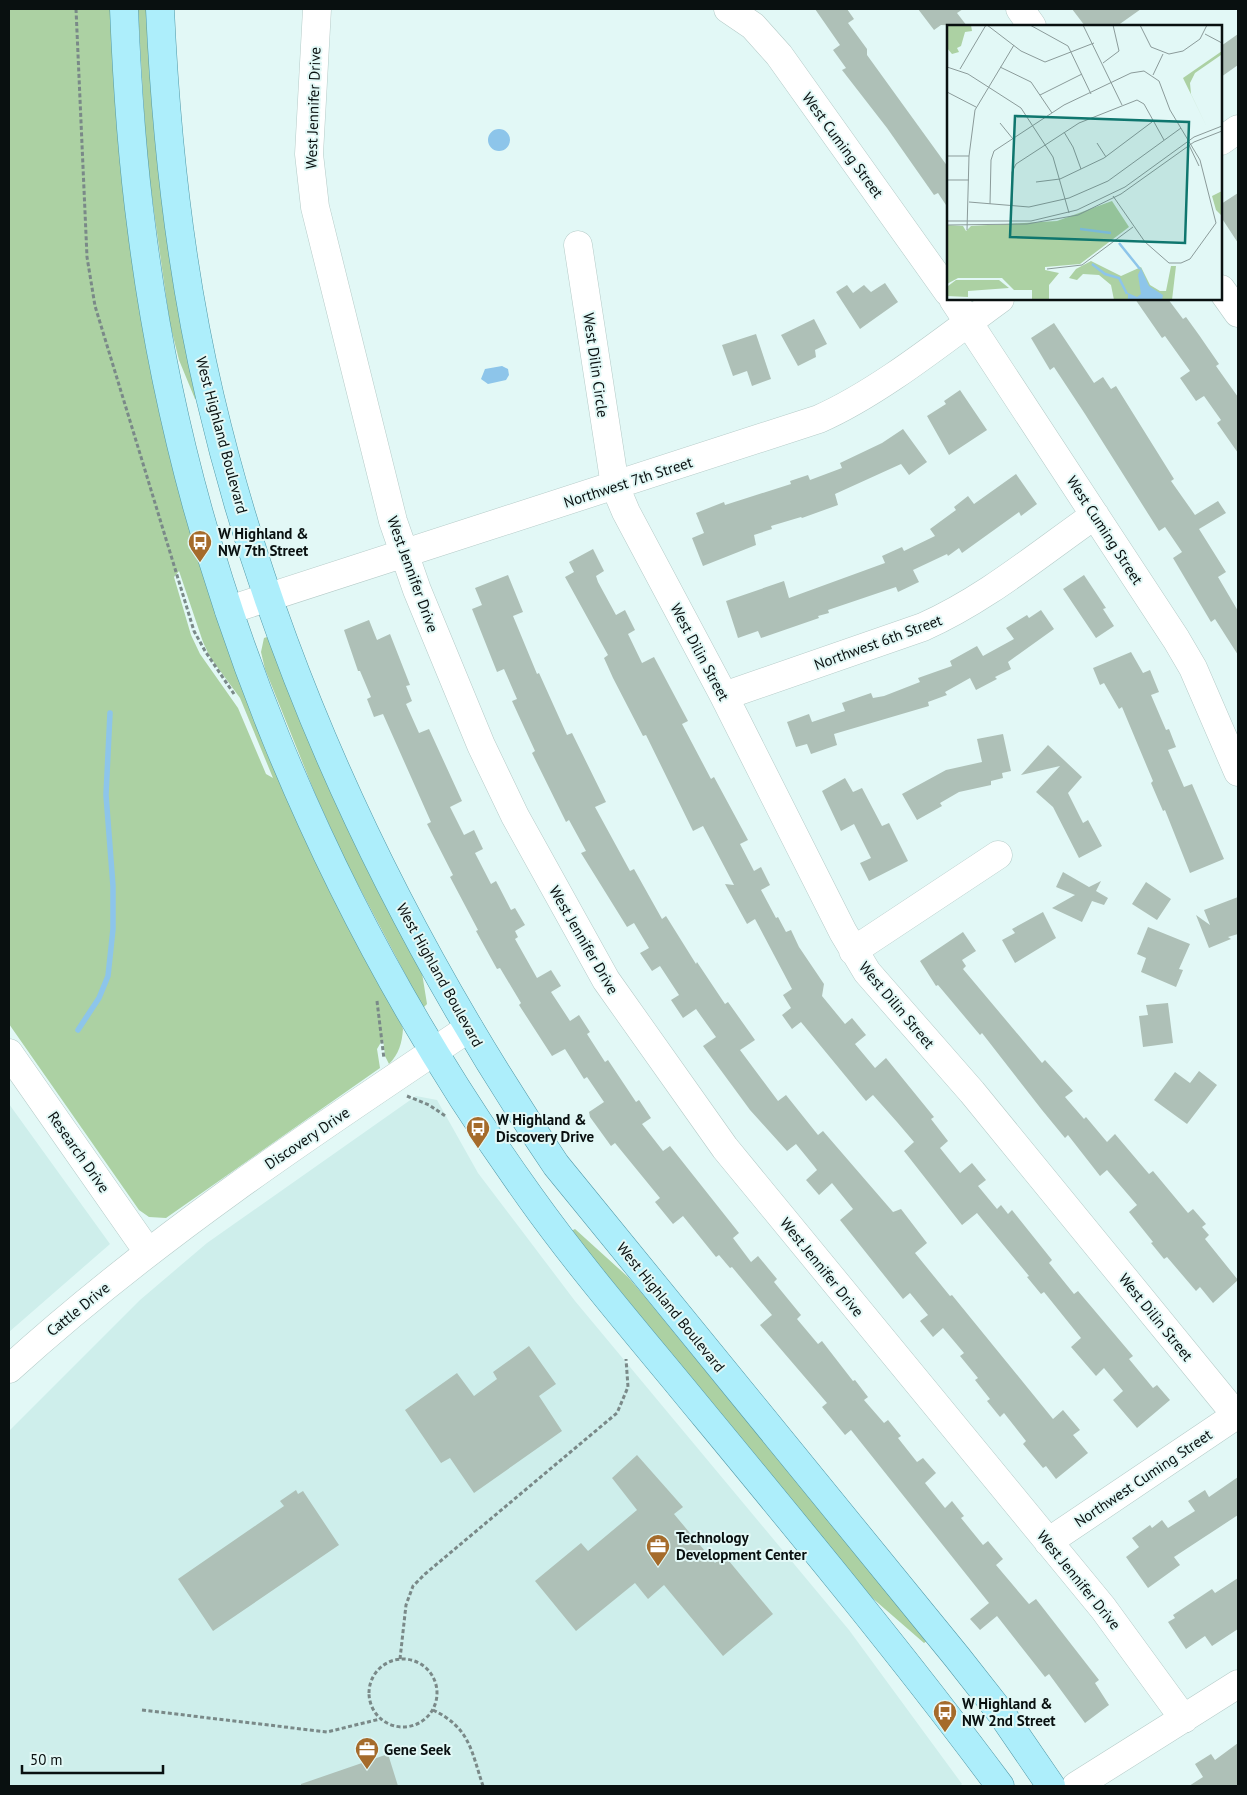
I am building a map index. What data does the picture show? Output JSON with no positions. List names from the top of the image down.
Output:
{
  "streets": {
    "main road": ["West Highland Boulevard"],
    "street": [
      "West Jennifer Drive",
      "West Cuming Street",
      "West Dilin Circle",
      "Northwest 7th Street",
      "Northwest 6th Street",
      "West Dilin Street",
      "Discovery Drive",
      "Research Drive",
      "Cattle Drive",
      "Northwest Cuming Street"
    ]
  },
  "crossings": [
    ["West Jennifer Drive", "Northwest 7th Street"],
    ["West Jennifer Drive", "Northwest Cuming Street"],
    ["West Cuming Street", "Northwest 7th Street"],
    ["West Cuming Street", "Northwest 6th Street"],
    ["West Dilin Circle", "Northwest 7th Street"],
    ["West Dilin Circle", "West Dilin Street"],
    ["West Highland Boulevard", "Northwest 7th Street"],
    ["West Highland Boulevard", "Discovery Drive"],
    ["Northwest 7th Street", "West Dilin Street"],
    ["Northwest 6th Street", "West Dilin Street"],
    ["West Dilin Street", "Northwest Cuming Street"],
    ["Discovery Drive", "Research Drive"],
    ["Discovery Drive", "Cattle Drive"],
    ["Research Drive", "Cattle Drive"]
  ],
  "places": {
    "bus stop": ["W Highland & NW 7th Street", "W Highland & Discovery Drive", "W Highland & NW 2nd Street"],
    "office": ["Technology Development Center", "Gene Seek"]
  },
  "scale_bar": "50 m"
}
